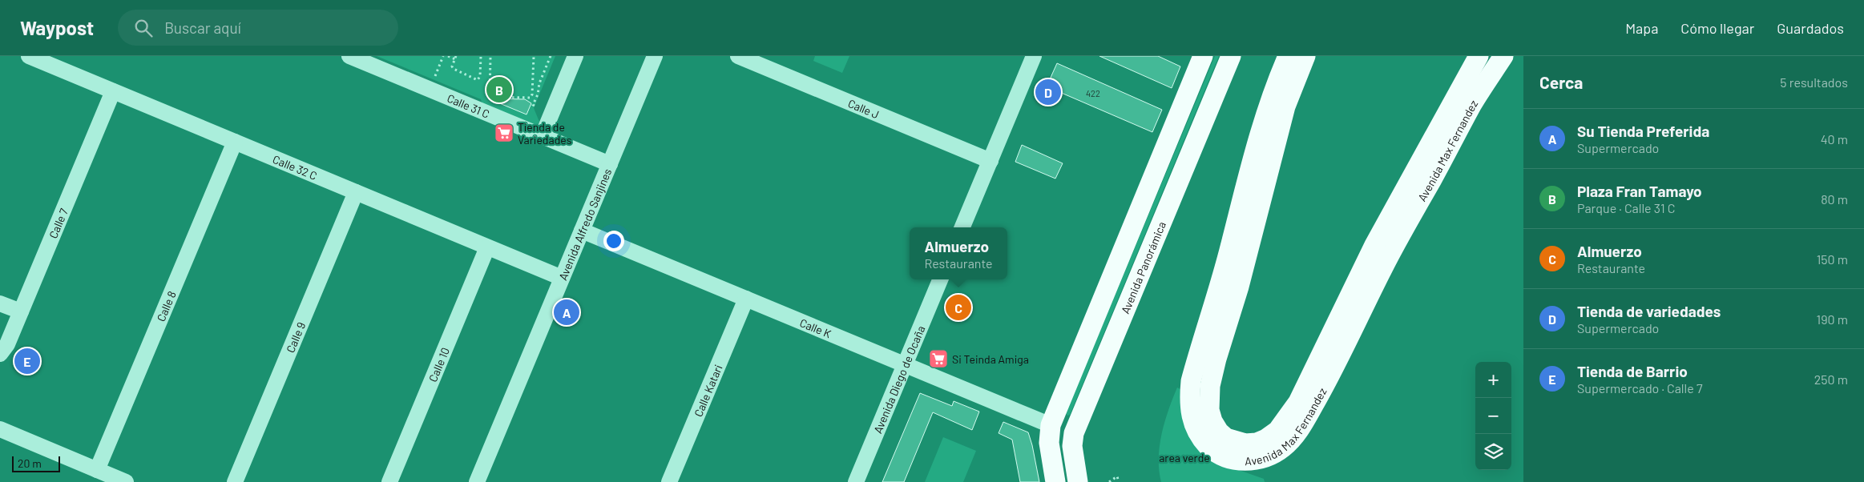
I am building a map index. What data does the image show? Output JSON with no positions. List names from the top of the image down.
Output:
{
  "streets": {
    "main road": ["Avenida Max Fernandez", "Avenida Panorámica"],
    "street": [
      "Calle 31 C",
      "Calle J",
      "Calle 32 C",
      "Calle 7",
      "Avenida Alfredo Sanjines",
      "Calle 8",
      "Calle K",
      "Calle 9",
      "Calle 10",
      "Avenida Diego de Ocaña",
      "Calle Katari"
    ]
  },
  "crossings": [
    ["Calle 31 C", "Avenida Alfredo Sanjines"],
    ["Calle 32 C", "Calle 7"],
    ["Calle 32 C", "Avenida Alfredo Sanjines"],
    ["Calle 32 C", "Calle 8"],
    ["Calle 32 C", "Calle 9"],
    ["Calle 32 C", "Calle 10"],
    ["Avenida Alfredo Sanjines", "Calle K"],
    ["Calle K", "Avenida Diego de Ocaña"],
    ["Calle K", "Calle Katari"]
  ],
  "parks": ["area verde"],
  "places": {
    "supermarket": ["Tienda de Variedades", "Si Teinda Amiga"]
  },
  "house_numbers": ["422"],
  "scale_bar": "20 m",
  "page": {
    "header": "Waypost",
    "search": "Buscar aquí",
    "nav": ["Mapa", "Cómo llegar", "Guardados"],
    "heading": ["Cerca", "5 resultados"],
    "pins": [
      "B",
      "D",
      "C",
      "A",
      "E"
    ],
    "list": [
      {
        "mark": "A",
        "name": "Su Tienda Preferida",
        "note": "Supermercado",
        "value": "40 m"
      },
      {
        "mark": "B",
        "name": "Plaza Fran Tamayo",
        "note": "Parque · Calle 31 C",
        "value": "80 m"
      },
      {
        "mark": "C",
        "name": "Almuerzo",
        "note": "Restaurante",
        "value": "150 m"
      },
      {
        "mark": "D",
        "name": "Tienda de variedades",
        "note": "Supermercado",
        "value": "190 m"
      },
      {
        "mark": "E",
        "name": "Tienda de Barrio",
        "note": "Supermercado · Calle 7",
        "value": "250 m"
      }
    ],
    "popup": ["Almuerzo", "Restaurante"],
    "map_buttons": ["+", "−"],
    "scale": "20 m"
  }
}
